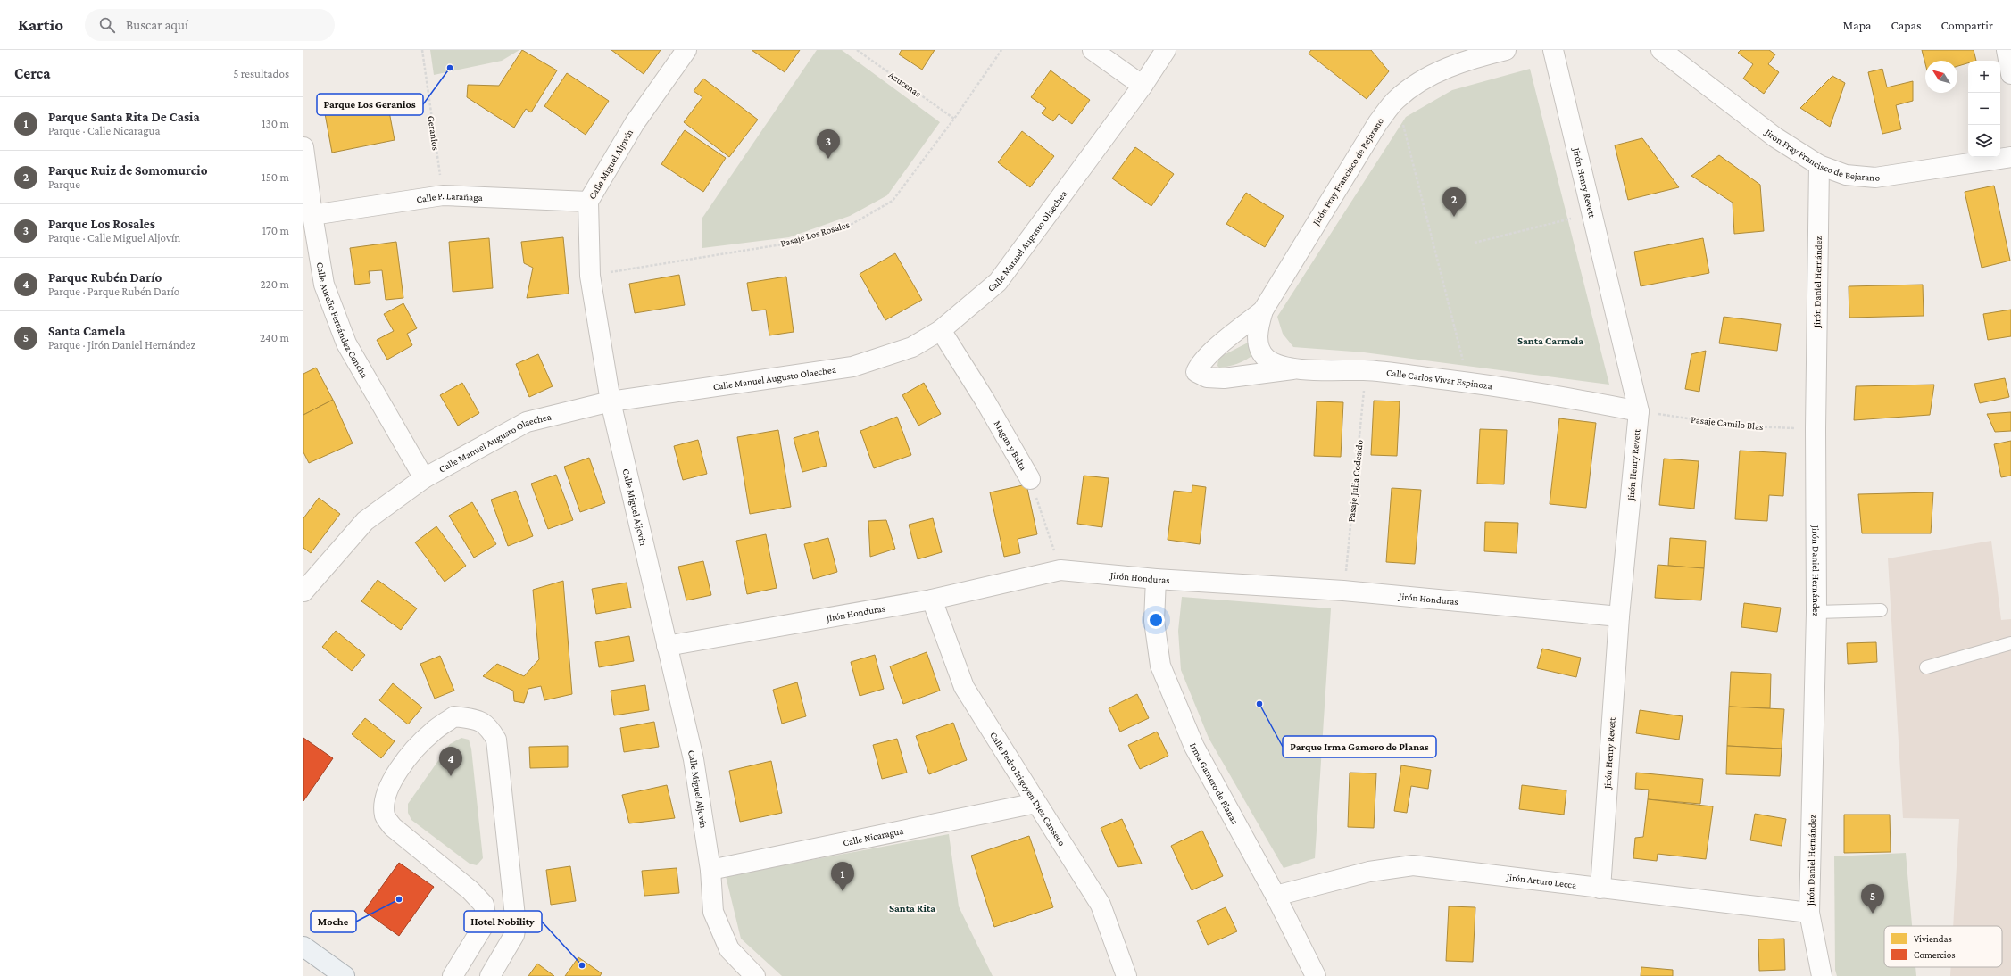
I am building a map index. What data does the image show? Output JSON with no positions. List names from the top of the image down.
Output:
{
  "streets": {
    "street": [
      "Jirón Fray Francisco de Bejarano",
      "Calle Miguel Aljovín",
      "Jirón Henry Revett",
      "Calle P. Larañaga",
      "Calle Manuel Augusto Olaechea",
      "Jirón Daniel Hernández",
      "Calle Aurelio Fernández Concha",
      "Calle Carlos Vivar Espinoza",
      "Magan y Balta",
      "Jirón Honduras",
      "Irma Gamero de Planas",
      "Calle Pedro Irigoyen Diez Canseco",
      "Calle Nicaragua",
      "Jirón Arturo Lecca"
    ],
    "path": [
      "Azucenas",
      "Geranios",
      "Pasaje Los Rosales",
      "Pasaje Camilo Blas",
      "Pasaje Julia Codesido"
    ]
  },
  "crossings": [
    ["Azucenas", "Pasaje Los Rosales"],
    ["Geranios", "Calle P. Larañaga"],
    ["Jirón Fray Francisco de Bejarano", "Jirón Daniel Hernández"],
    ["Jirón Fray Francisco de Bejarano", "Calle Carlos Vivar Espinoza"],
    ["Calle Miguel Aljovín", "Calle P. Larañaga"],
    ["Calle Miguel Aljovín", "Pasaje Los Rosales"],
    ["Calle Miguel Aljovín", "Calle Manuel Augusto Olaechea"],
    ["Calle Miguel Aljovín", "Jirón Honduras"],
    ["Calle Miguel Aljovín", "Calle Nicaragua"],
    ["Jirón Henry Revett", "Calle Carlos Vivar Espinoza"],
    ["Jirón Henry Revett", "Pasaje Camilo Blas"],
    ["Jirón Henry Revett", "Jirón Honduras"],
    ["Jirón Henry Revett", "Jirón Arturo Lecca"],
    ["Calle P. Larañaga", "Calle Aurelio Fernández Concha"],
    ["Calle Manuel Augusto Olaechea", "Calle Aurelio Fernández Concha"],
    ["Calle Manuel Augusto Olaechea", "Magan y Balta"],
    ["Jirón Daniel Hernández", "Pasaje Camilo Blas"],
    ["Jirón Daniel Hernández", "Jirón Arturo Lecca"],
    ["Calle Carlos Vivar Espinoza", "Pasaje Camilo Blas"],
    ["Calle Carlos Vivar Espinoza", "Pasaje Julia Codesido"],
    ["Magan y Balta", "Jirón Honduras"],
    ["Pasaje Julia Codesido", "Jirón Honduras"],
    ["Jirón Honduras", "Irma Gamero de Planas"],
    ["Jirón Honduras", "Calle Pedro Irigoyen Diez Canseco"],
    ["Irma Gamero de Planas", "Jirón Arturo Lecca"],
    ["Calle Pedro Irigoyen Diez Canseco", "Calle Nicaragua"]
  ],
  "districts": ["Santa Carmela", "Santa Rita"],
  "places": [
    "Parque Los Geranios",
    "Parque Irma Gamero de Planas",
    "Moche",
    "Hotel Nobility"
  ],
  "legend": ["Viviendas", "Comercios"],
  "north": "top left",
  "page": {
    "header": "Kartio",
    "search": "Buscar aquí",
    "nav": ["Mapa", "Capas", "Compartir"],
    "heading": ["Cerca", "5 resultados"],
    "map_buttons": ["+", "−"],
    "list": [
      {
        "mark": "1",
        "name": "Parque Santa Rita De Casia",
        "note": "Parque · Calle Nicaragua",
        "value": "130 m"
      },
      {
        "mark": "2",
        "name": "Parque Ruiz de Somomurcio",
        "note": "Parque",
        "value": "150 m"
      },
      {
        "mark": "3",
        "name": "Parque Los Rosales",
        "note": "Parque · Calle Miguel Aljovín",
        "value": "170 m"
      },
      {
        "mark": "4",
        "name": "Parque Rubén Darío",
        "note": "Parque · Parque Rubén Darío",
        "value": "220 m"
      },
      {
        "mark": "5",
        "name": "Santa Camela",
        "note": "Parque · Jirón Daniel Hernández",
        "value": "240 m"
      }
    ],
    "pins": [
      "3",
      "2",
      "4",
      "1",
      "5"
    ]
  }
}
